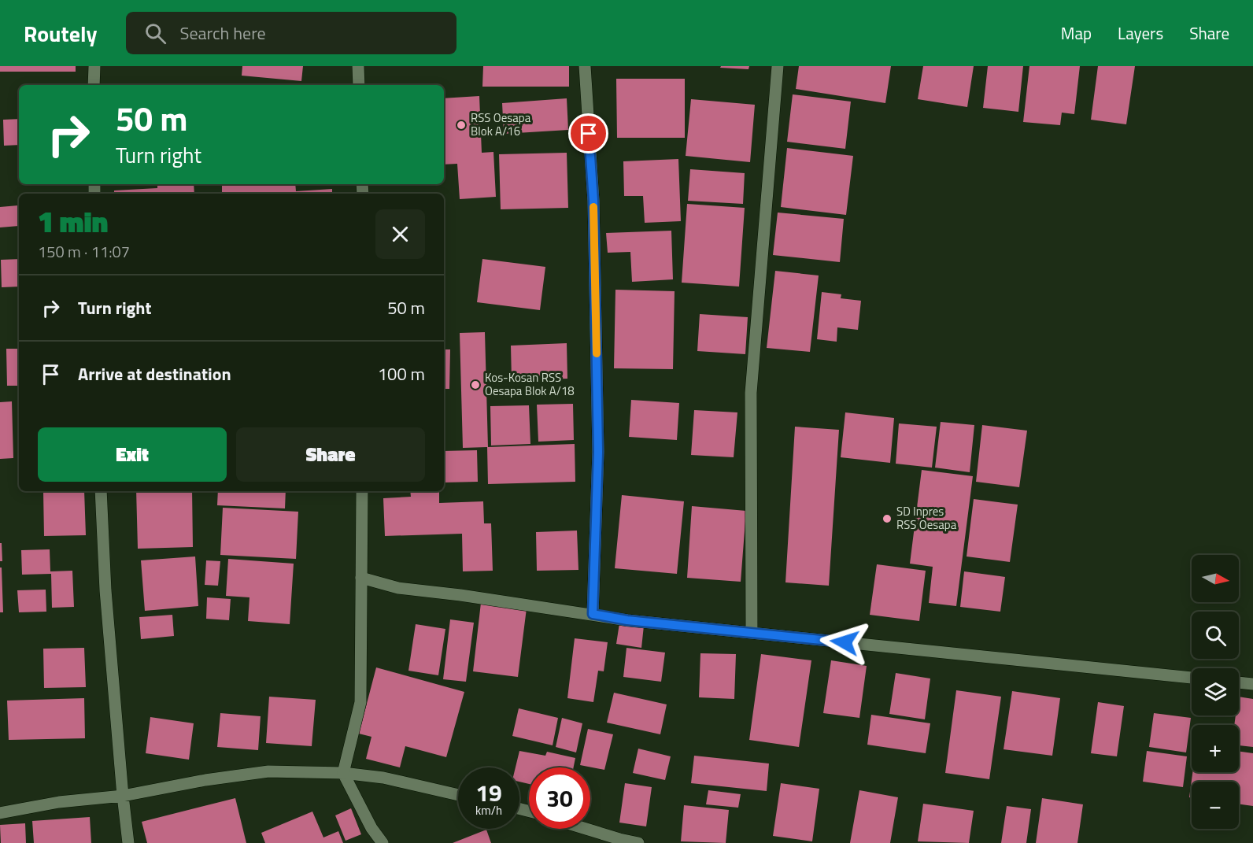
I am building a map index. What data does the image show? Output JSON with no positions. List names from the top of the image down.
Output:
{
  "places": ["RSS Oesapa Blok A/16", "Kos-Kosan RSS Oesapa Blok A/18", "SD Inpres RSS Oesapa"],
  "north": "right",
  "page": {
    "header": "Routely",
    "search": "Search here",
    "nav": ["Map", "Layers", "Share"],
    "turn": ["50 m", "Turn right"],
    "heading": ["1 min", "150 m · 11:07"],
    "list": [
      {
        "name": "Turn right",
        "value": "50 m"
      },
      {
        "name": "Arrive at destination",
        "value": "100 m"
      }
    ],
    "buttons": ["Exit", "Share"],
    "map_buttons": ["+", "−"],
    "speed": "19 km/h",
    "limit": "30"
  }
}
